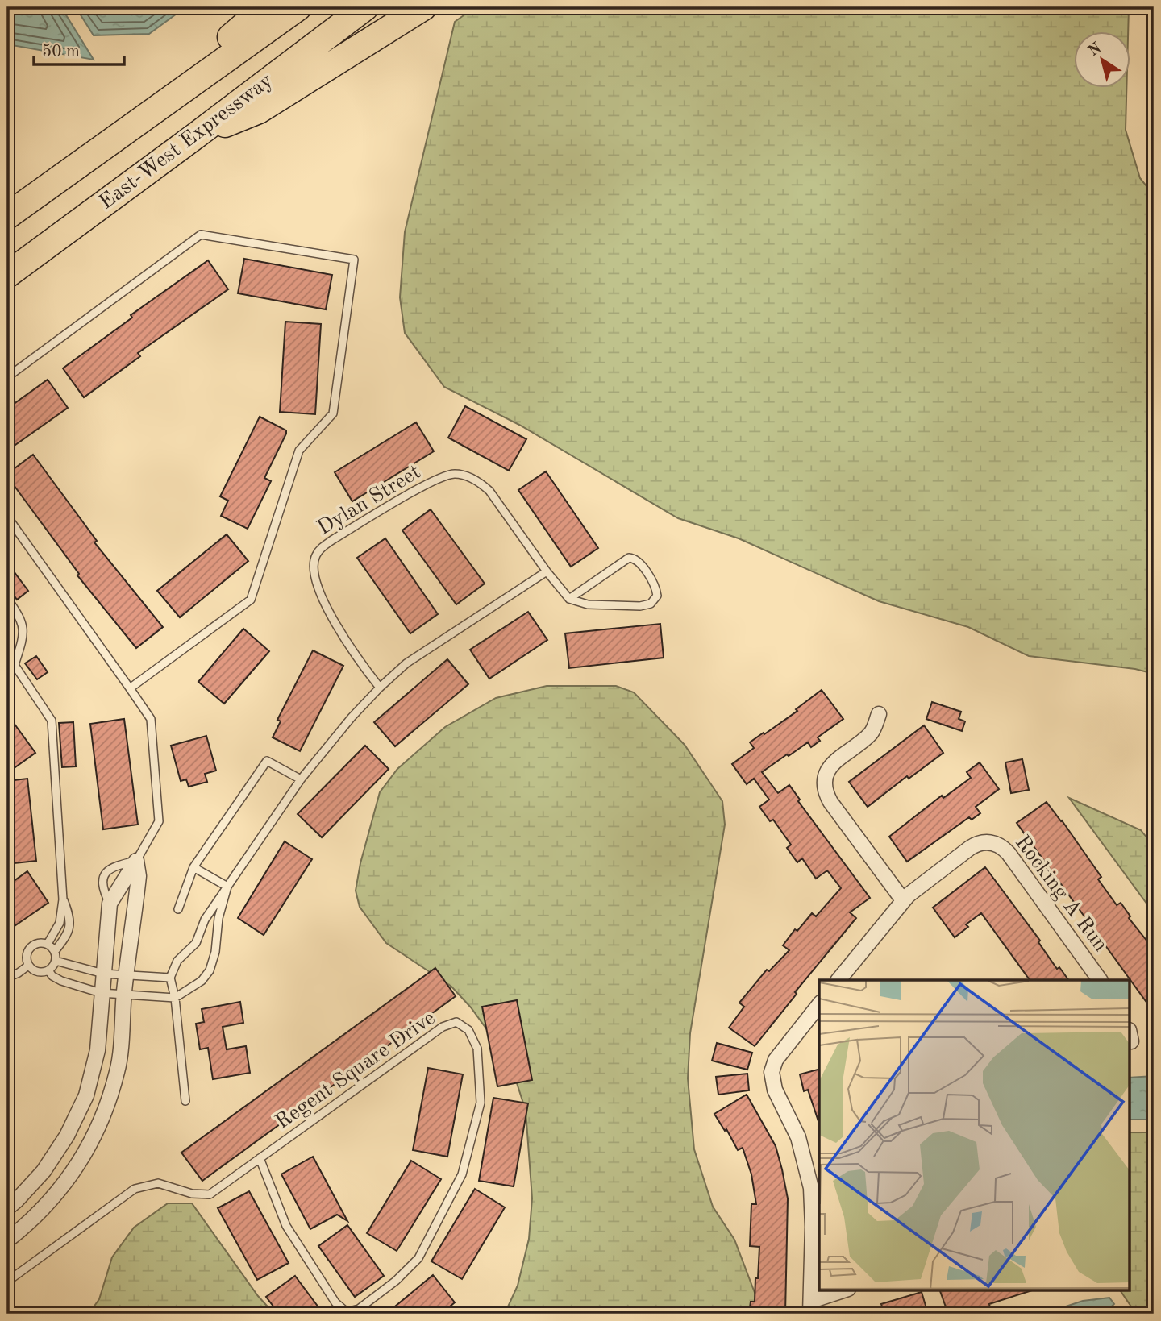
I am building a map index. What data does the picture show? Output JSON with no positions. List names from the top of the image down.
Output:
{
  "streets": {
    "highway": ["East-West Expressway"],
    "street": ["Rocking A Run"],
    "lane": ["Dylan Street", "Regent Square Drive"]
  },
  "scale_bar": "50 m",
  "north": "top left"
}
